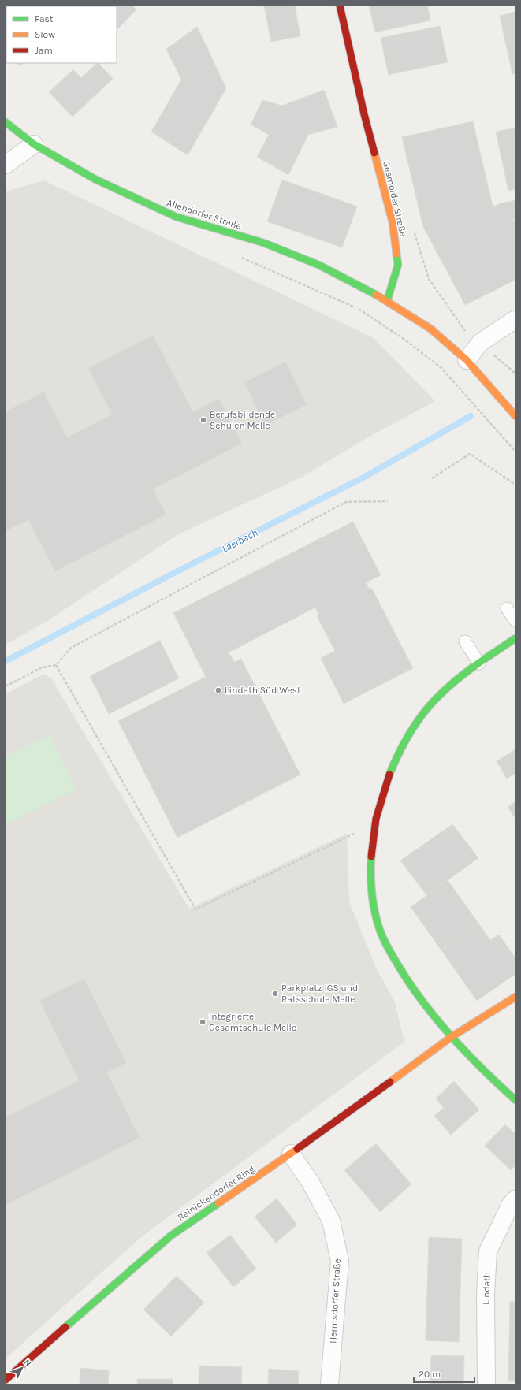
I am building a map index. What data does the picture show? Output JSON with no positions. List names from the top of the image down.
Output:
{
  "streets": {
    "street": [
      "Gesmolder Straße",
      "Allendorfer Straße",
      "Reinickendorfer Ring",
      "Lindath",
      "Hermsdorfer Straße"
    ]
  },
  "crossings": [
    ["Gesmolder Straße", "Allendorfer Straße"],
    ["Reinickendorfer Ring", "Hermsdorfer Straße"]
  ],
  "water": ["Laerbach"],
  "places": [
    "Berufsbildende Schulen Melle",
    "Lindath Süd West",
    "Parkplatz IGS und Ratsschule Melle",
    "Integrierte Gesamtschule Melle"
  ],
  "legend": ["Fast", "Slow", "Jam"],
  "scale_bar": "20 m",
  "north": "top right"
}
